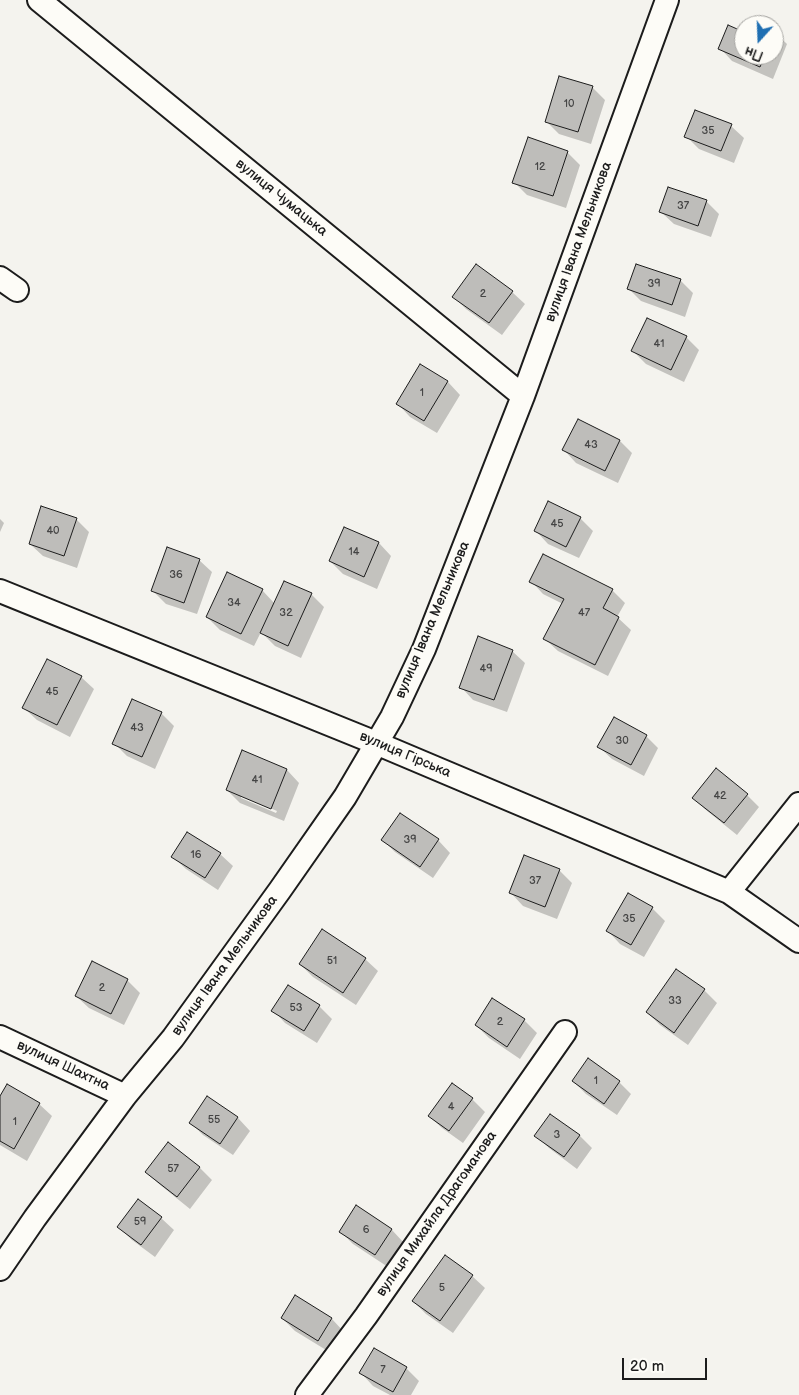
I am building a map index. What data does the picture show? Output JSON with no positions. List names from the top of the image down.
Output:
{
  "streets": {
    "street": [
      "вулиця Чумацька",
      "вулиця Івана Мельникова",
      "вулиця Гірська",
      "вулиця Шахтна",
      "вулиця Михайла Драгоманова"
    ]
  },
  "crossings": [
    ["вулиця Чумацька", "вулиця Івана Мельникова"],
    ["вулиця Івана Мельникова", "вулиця Гірська"],
    ["вулиця Івана Мельникова", "вулиця Шахтна"]
  ],
  "house_numbers": [
    "10",
    "35",
    "12",
    "37",
    "39",
    "2",
    "41",
    "1",
    "43",
    "45",
    "40",
    "14",
    "36",
    "34",
    "32",
    "47",
    "49",
    "45",
    "43",
    "30",
    "41",
    "42",
    "39",
    "16",
    "37",
    "35",
    "51",
    "2",
    "33",
    "53",
    "2",
    "1",
    "4",
    "55",
    "1",
    "3",
    "57",
    "59",
    "6",
    "5",
    "7"
  ],
  "scale_bar": "20 m",
  "north": "bottom"
}
